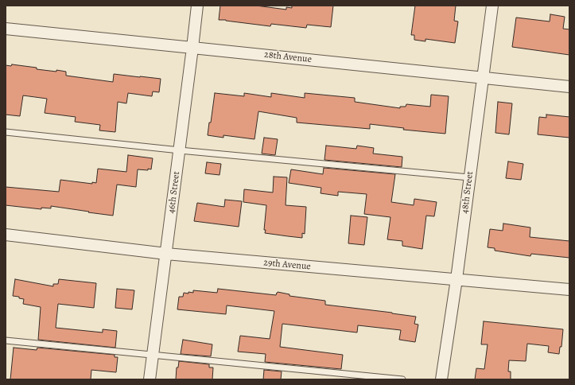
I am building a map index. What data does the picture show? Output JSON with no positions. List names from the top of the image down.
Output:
{
  "streets": {
    "street": [
      "28th Avenue",
      "46th Street",
      "48th Street",
      "29th Avenue"
    ]
  },
  "crossings": [
    ["28th Avenue", "46th Street"],
    ["28th Avenue", "48th Street"],
    ["46th Street", "29th Avenue"],
    ["48th Street", "29th Avenue"]
  ]
}
